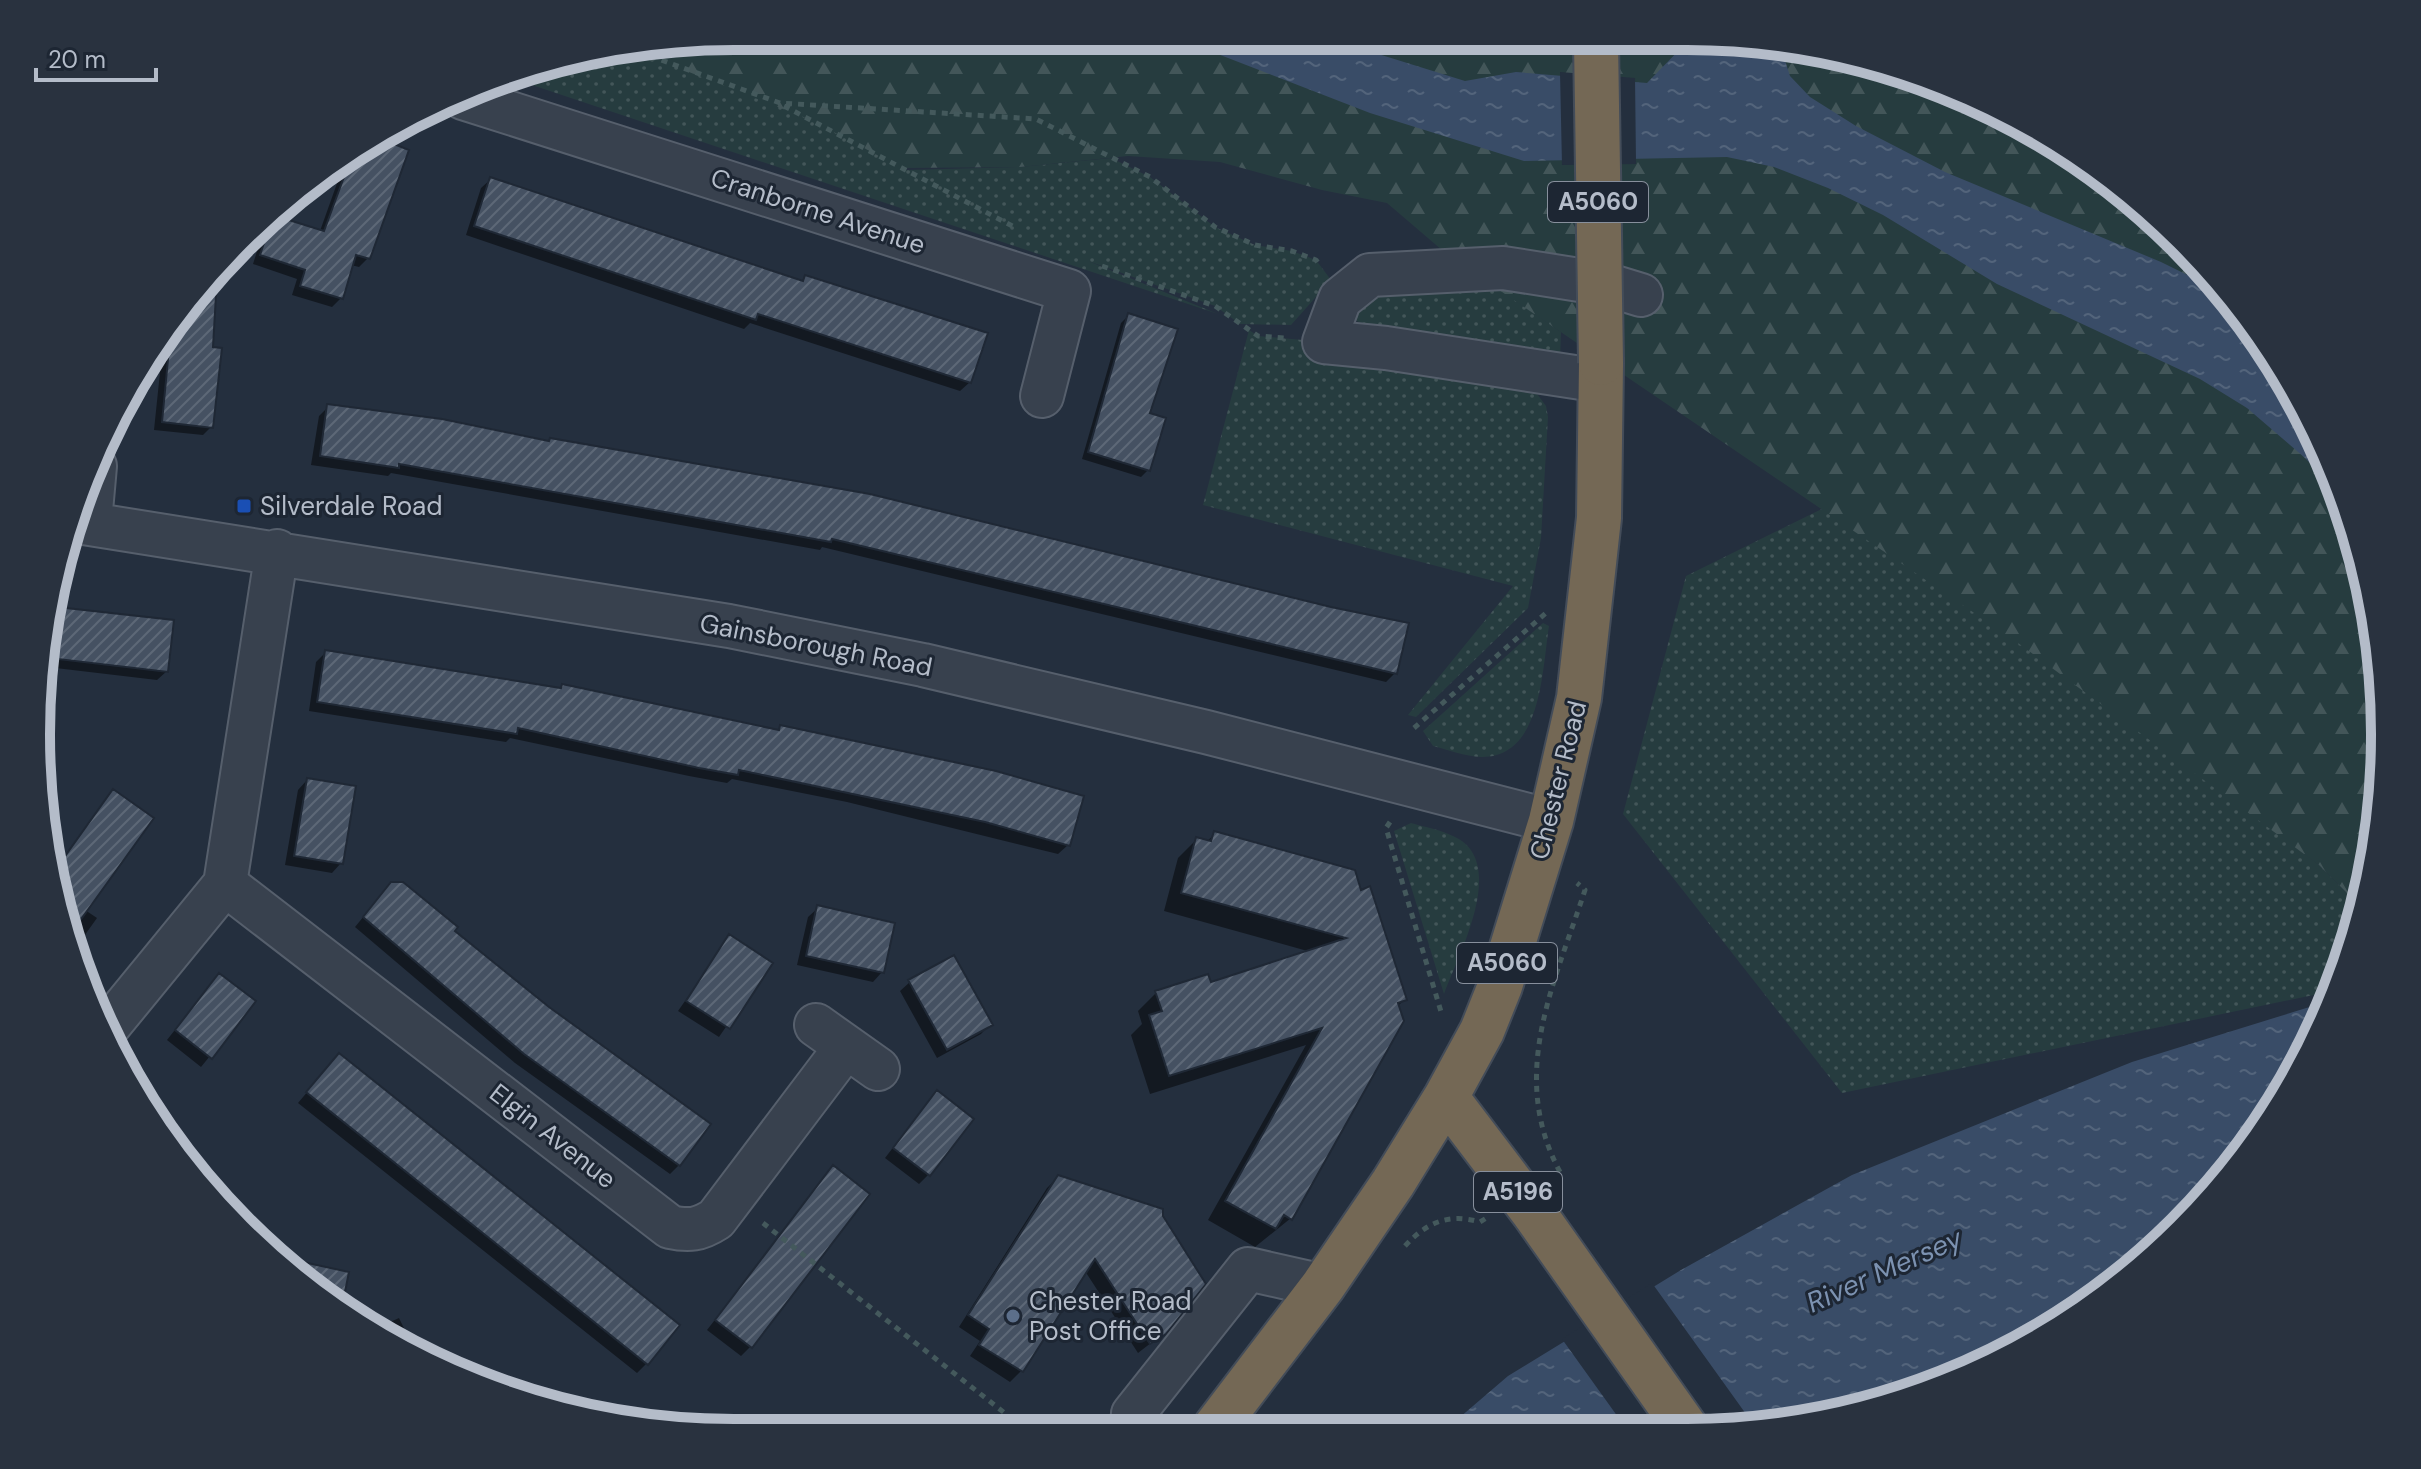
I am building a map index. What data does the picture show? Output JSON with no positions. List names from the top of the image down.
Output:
{
  "streets": {
    "highway": ["A5060", "Chester Road", "A5196"],
    "street": ["Cranborne Avenue", "Gainsborough Road", "Elgin Avenue"]
  },
  "crossings": [
    ["Gainsborough Road", "Chester Road"],
    ["Chester Road", "A5196"]
  ],
  "water": ["River Mersey"],
  "places": {
    "transit": ["Silverdale Road"],
    "other": ["Chester Road Post Office"]
  },
  "scale_bar": "20 m"
}
